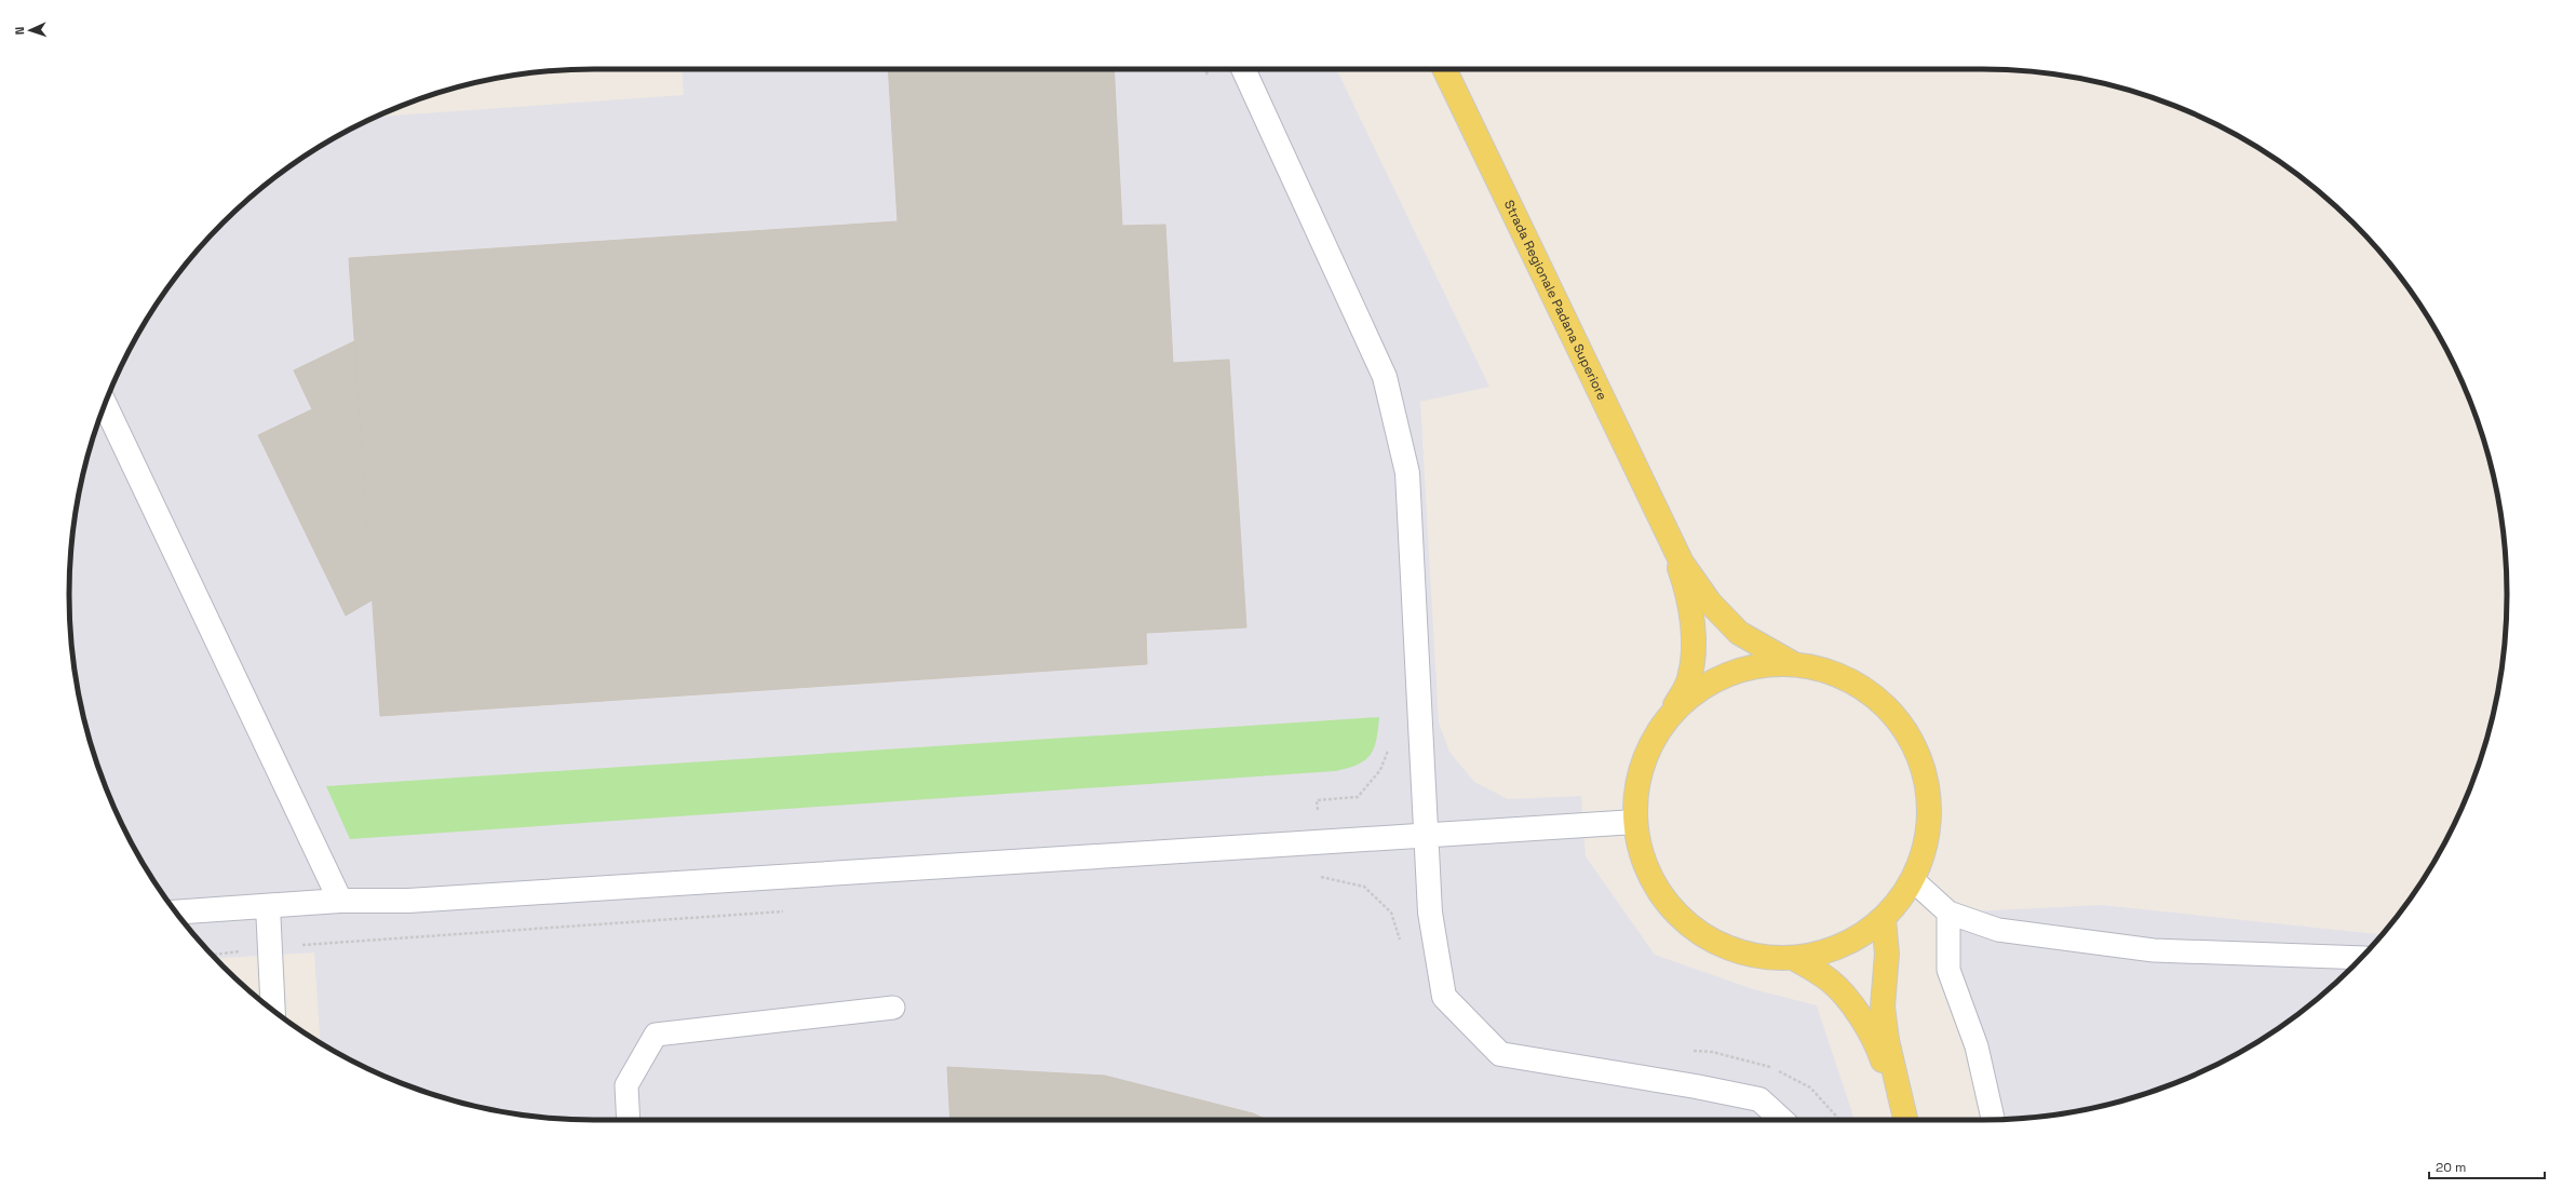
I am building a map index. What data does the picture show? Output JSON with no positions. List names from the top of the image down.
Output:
{
  "streets": {
    "main road": ["Strada Regionale Padana Superiore"]
  },
  "scale_bar": "20 m",
  "north": "left"
}
